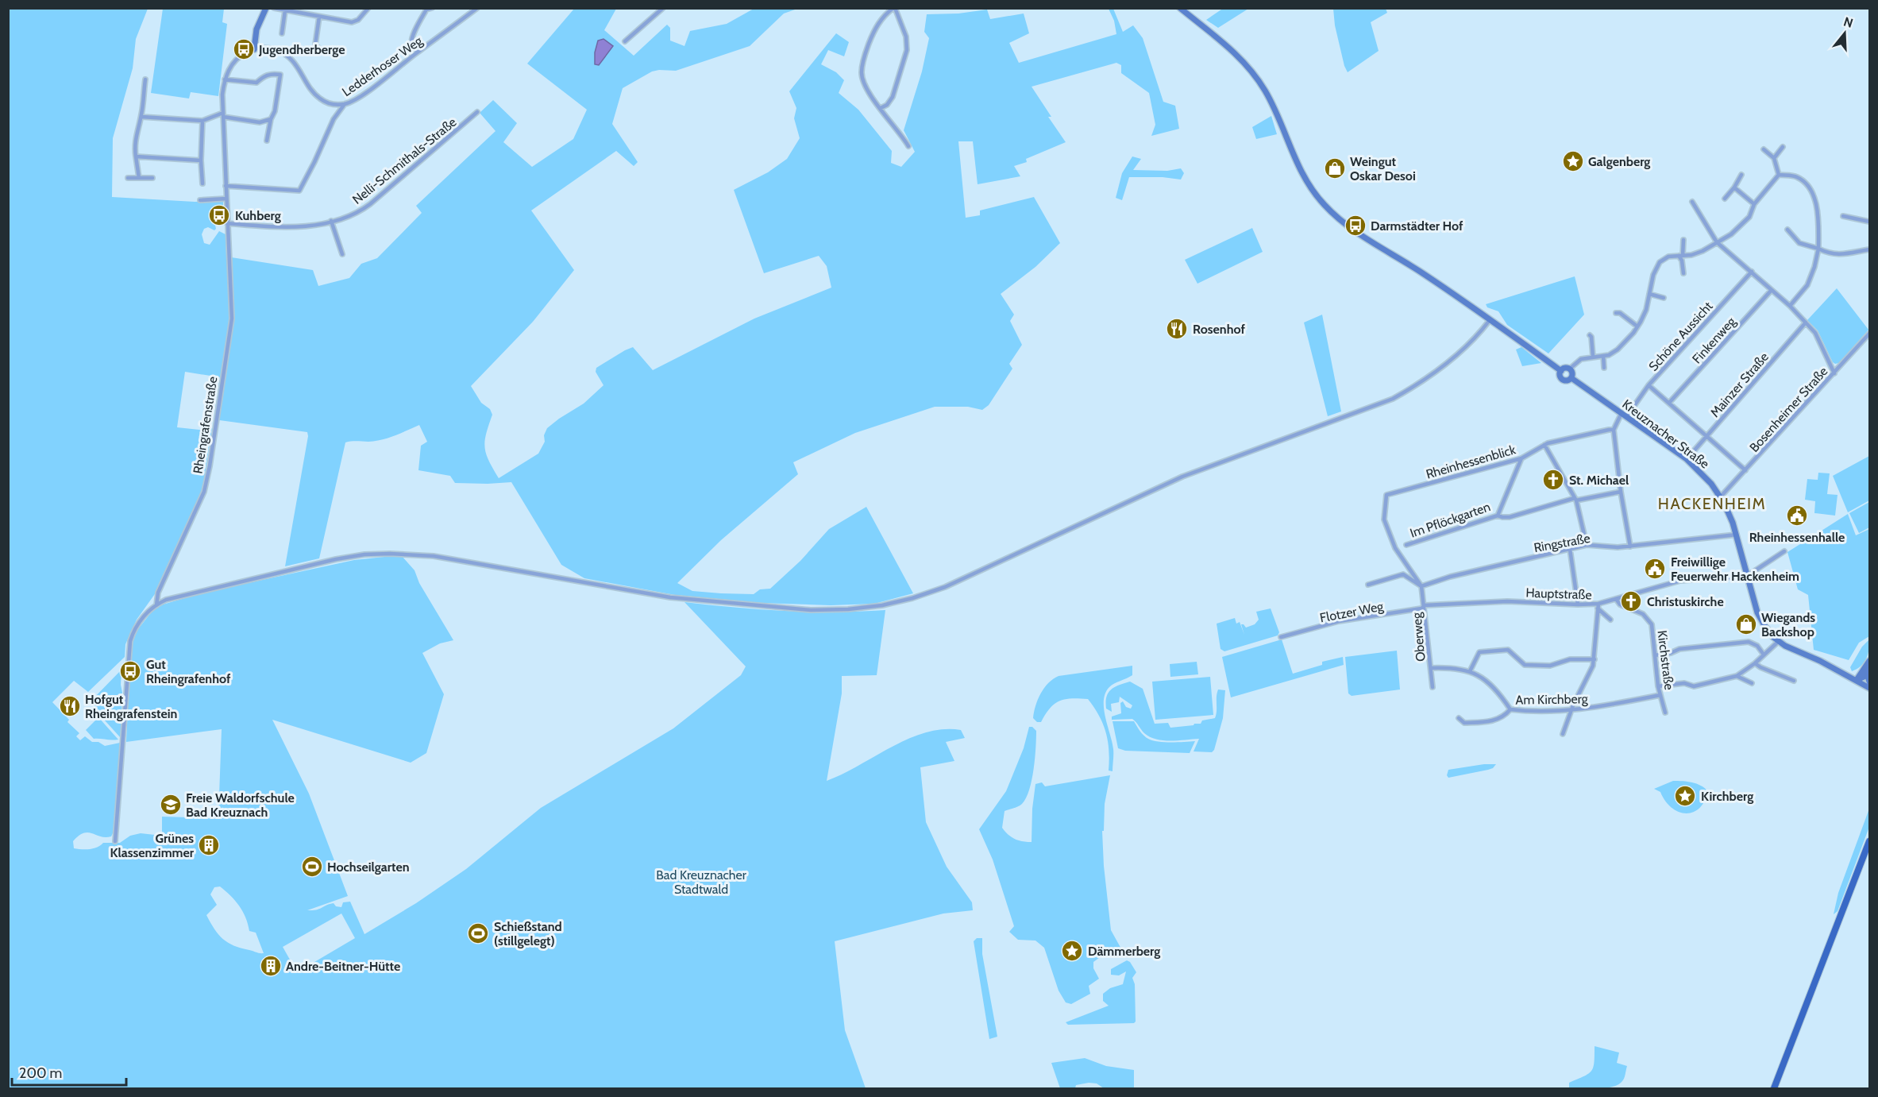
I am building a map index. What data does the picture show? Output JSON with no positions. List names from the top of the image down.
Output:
{
  "streets": {
    "main road": ["Kreuznacher Straße"],
    "street": [
      "Ledderhoser Weg",
      "Nelli-Schmithals-Straße",
      "Schöne Aussicht",
      "Finkenweg",
      "Mainzer Straße",
      "Bosenheimer Straße",
      "Rheingrafenstraße",
      "Rheinhessenblick",
      "Im Pflöckgarten",
      "Ringstraße",
      "Hauptstraße",
      "Flotzer Weg",
      "Oberweg",
      "Kirchstraße",
      "Am Kirchberg"
    ]
  },
  "crossings": [
    ["Ledderhoser Weg", "Rheingrafenstraße"],
    ["Nelli-Schmithals-Straße", "Rheingrafenstraße"],
    ["Schöne Aussicht", "Kreuznacher Straße"],
    ["Schöne Aussicht", "Rheinhessenblick"],
    ["Mainzer Straße", "Kreuznacher Straße"],
    ["Bosenheimer Straße", "Kreuznacher Straße"],
    ["Kreuznacher Straße", "Ringstraße"],
    ["Kreuznacher Straße", "Hauptstraße"],
    ["Rheinhessenblick", "Im Pflöckgarten"],
    ["Rheinhessenblick", "Oberweg"],
    ["Ringstraße", "Oberweg"],
    ["Hauptstraße", "Flotzer Weg"],
    ["Hauptstraße", "Oberweg"],
    ["Hauptstraße", "Kirchstraße"],
    ["Flotzer Weg", "Oberweg"],
    ["Oberweg", "Am Kirchberg"],
    ["Kirchstraße", "Am Kirchberg"]
  ],
  "districts": ["HACKENHEIM"],
  "parks": ["Bad Kreuznacher Stadtwald"],
  "places": {
    "bus stop": [
      "Jugendherberge",
      "Kuhberg",
      "Darmstädter Hof",
      "Gut Rheingrafenhof"
    ],
    "place": ["Galgenberg", "Kirchberg", "Dämmerberg"],
    "shop": ["Weingut Oskar Desoi", "Wiegands Backshop"],
    "restaurant": ["Rosenhof", "Hofgut Rheingrafenstein"],
    "church": ["St. Michael", "Christuskirche"],
    "public building": ["Rheinhessenhalle", "Freiwillige Feuerwehr Hackenheim"],
    "school or university": ["Freie Waldorfschule Bad Kreuznach"],
    "building": ["Grünes Klassenzimmer", "Andre-Beitner-Hütte"],
    "sports": ["Hochseilgarten", "Schießstand (stillgelegt)"]
  },
  "scale_bar": "200 m",
  "north": "top"
}
